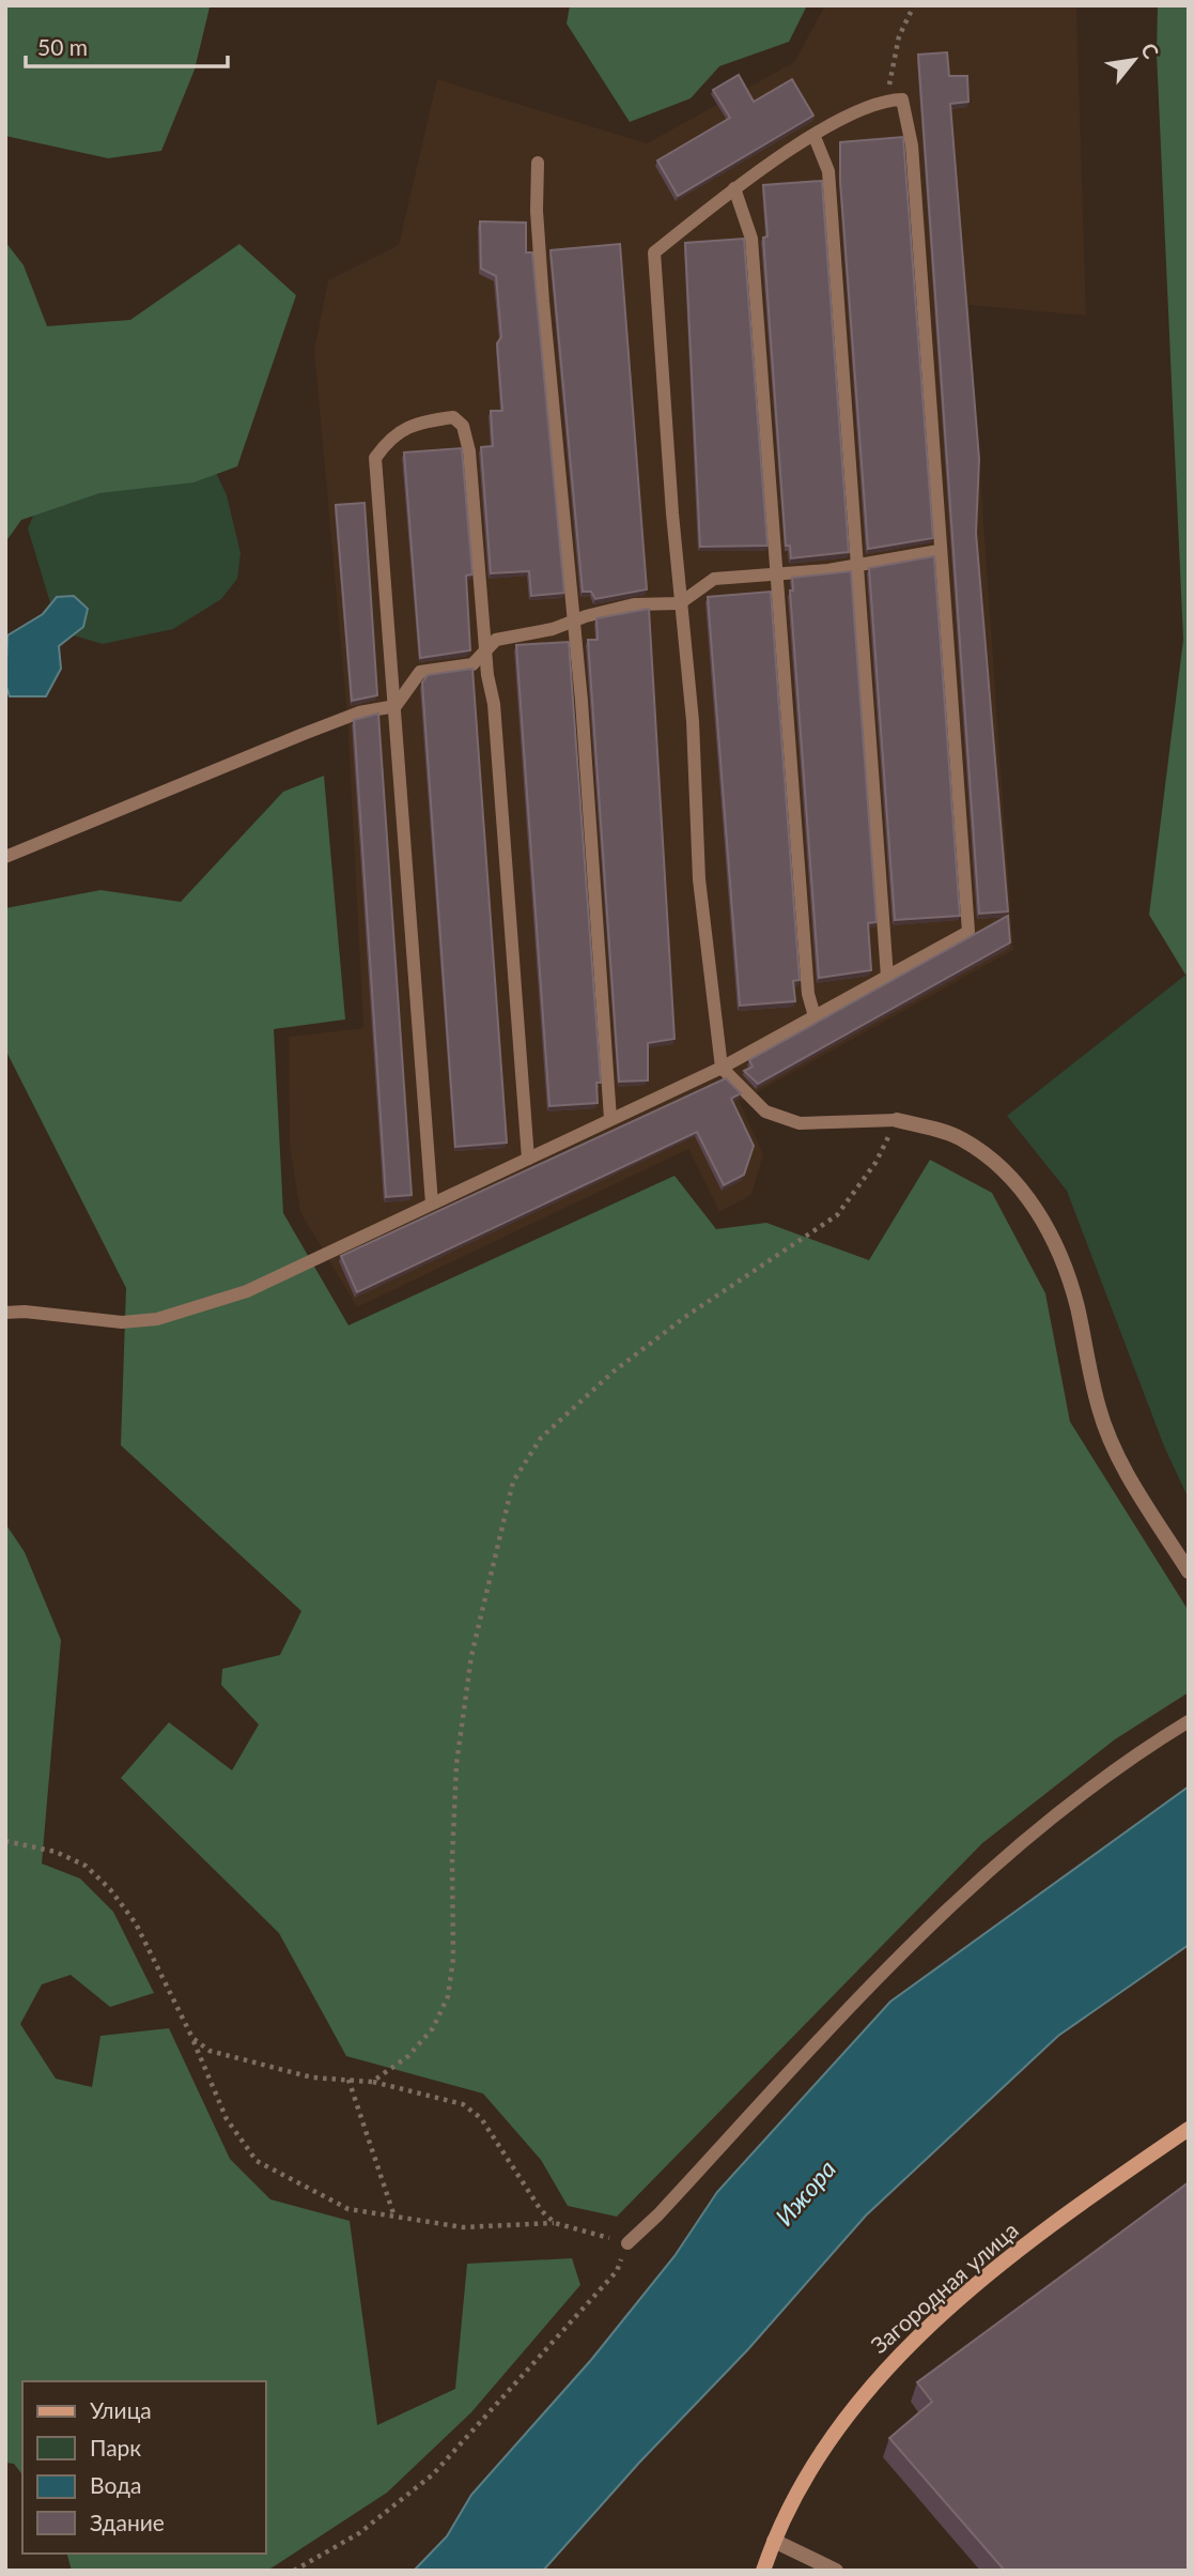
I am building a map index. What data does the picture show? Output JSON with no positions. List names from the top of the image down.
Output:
{
  "streets": {
    "main road": ["Загородная улица"]
  },
  "water": ["Ижора"],
  "legend": [
    "Улица",
    "Парк",
    "Вода",
    "Здание"
  ],
  "scale_bar": "50 m",
  "north": "top right"
}
